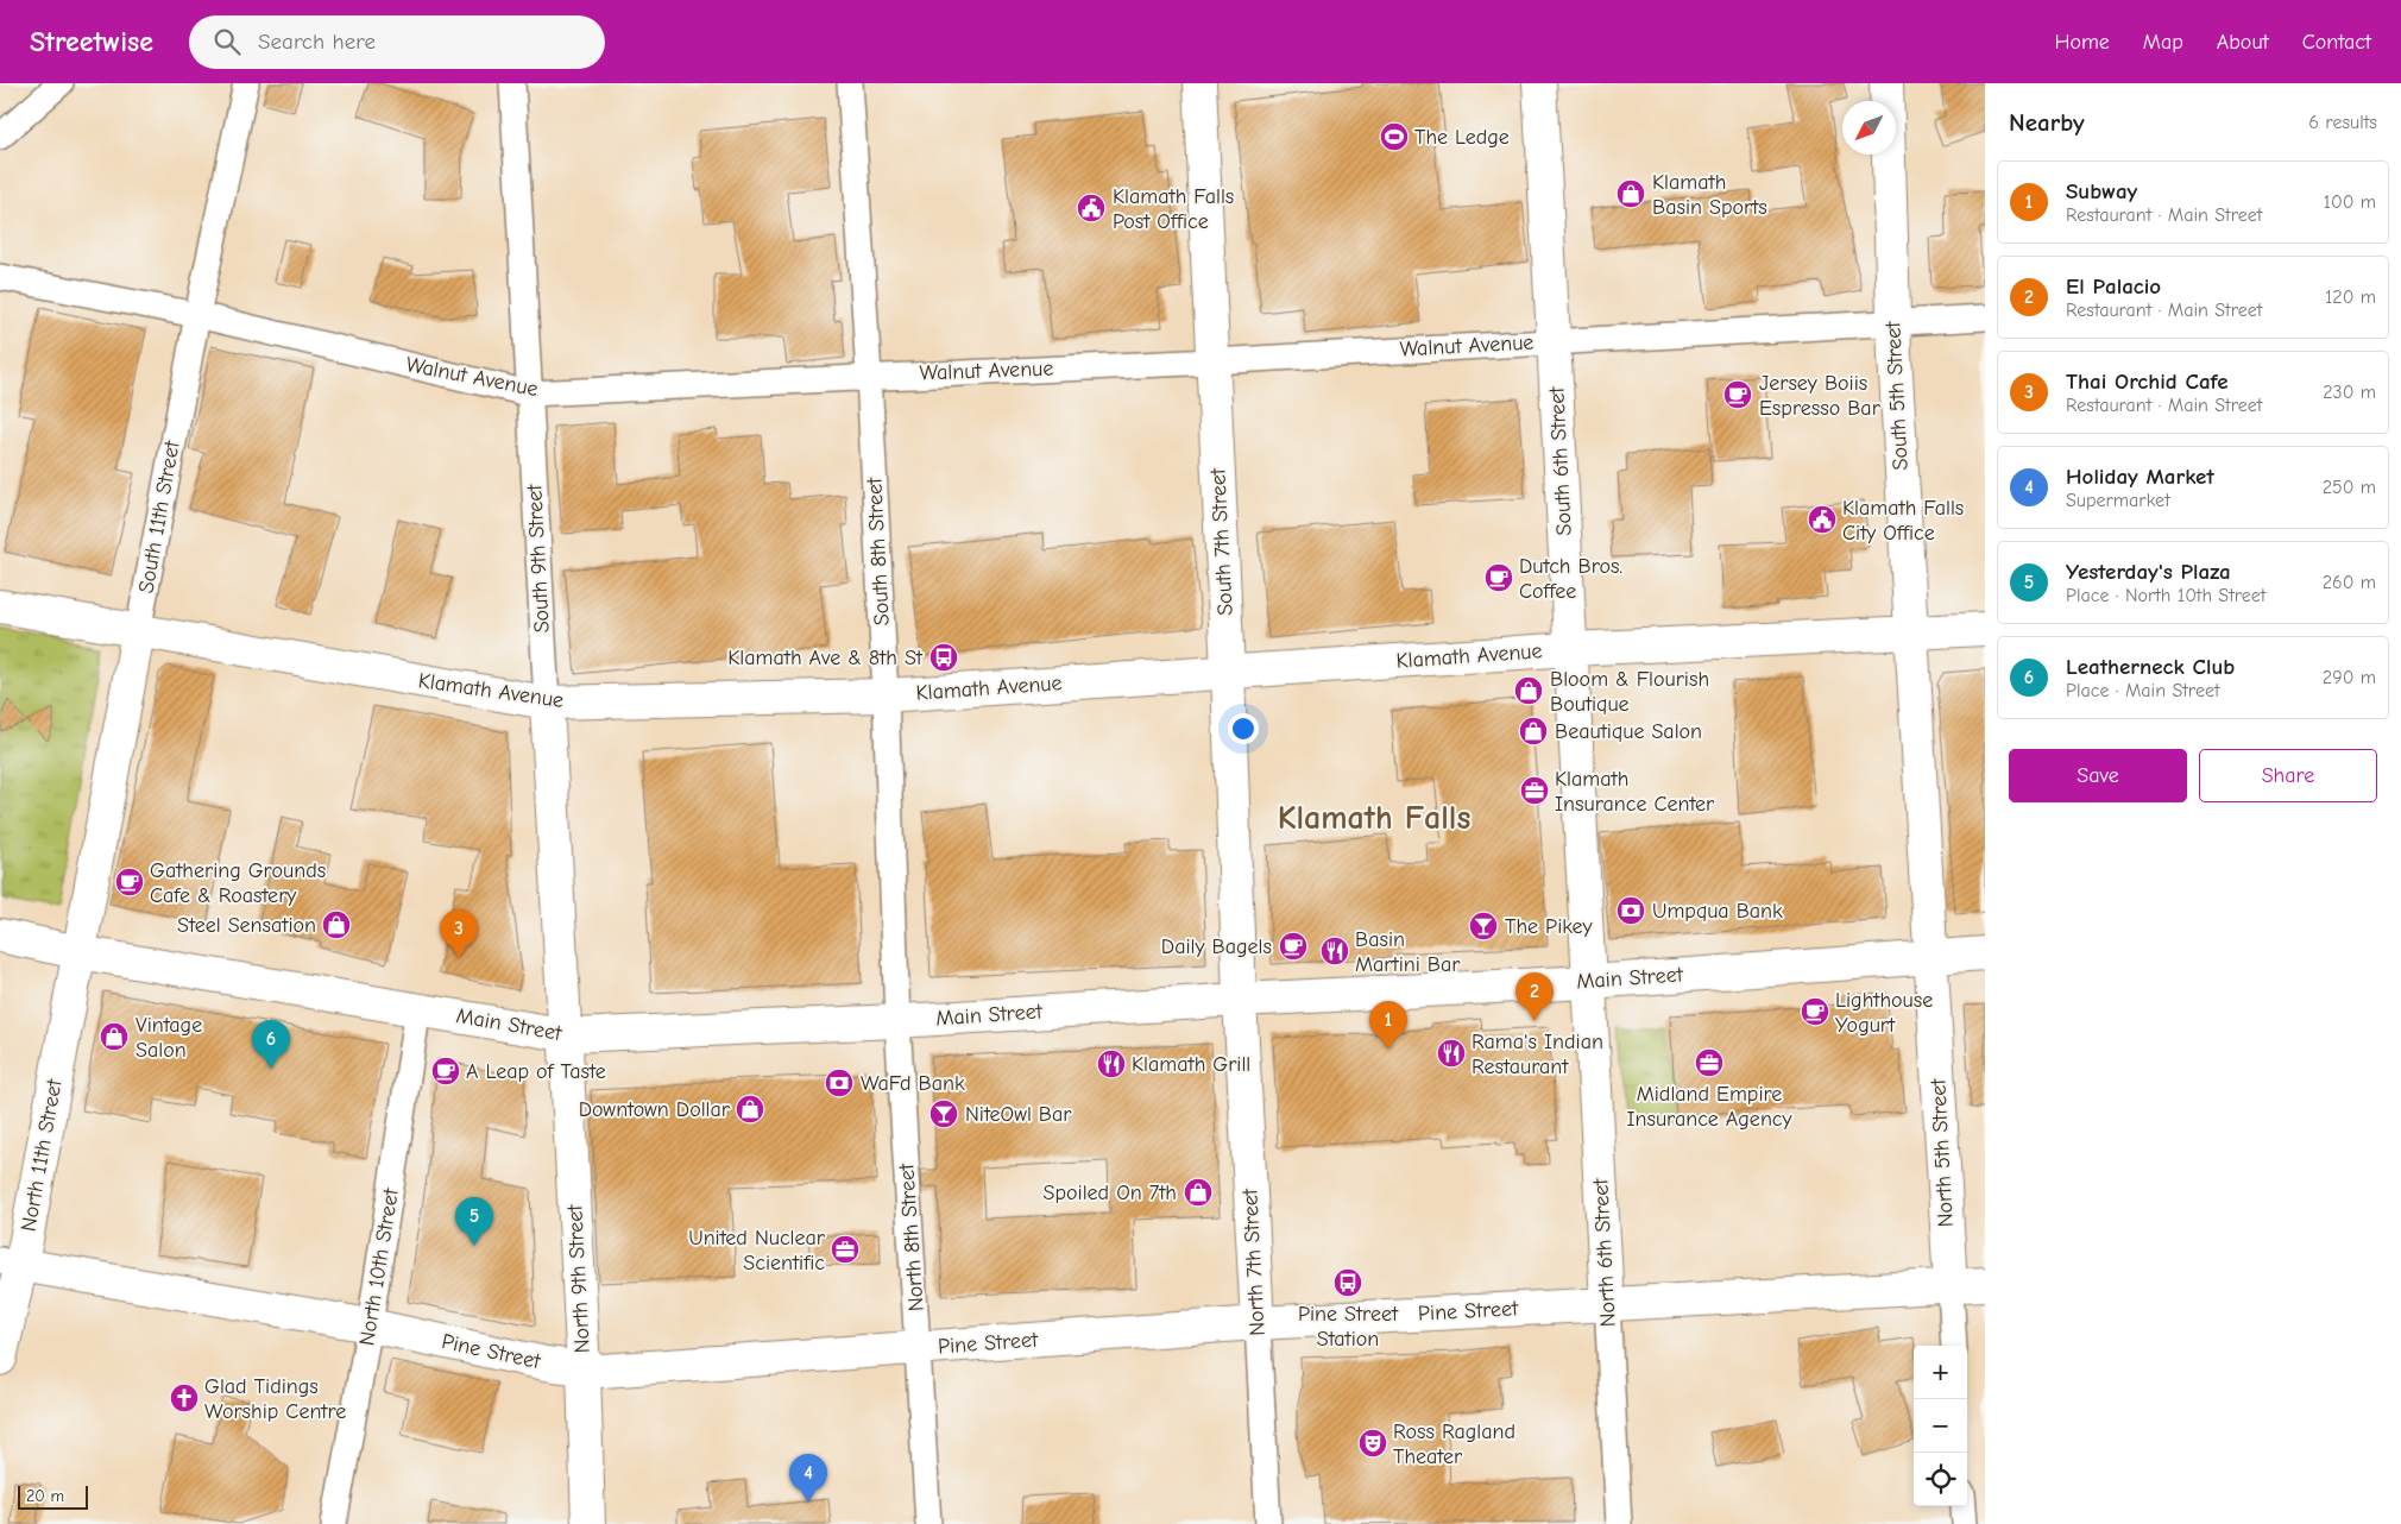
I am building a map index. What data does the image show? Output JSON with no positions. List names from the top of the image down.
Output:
{
  "streets": {
    "main road": [
      "South 5th Street",
      "South 6th Street",
      "South 11th Street",
      "South 7th Street",
      "South 9th Street",
      "Klamath Avenue",
      "Main Street",
      "North 5th Street",
      "North 11th Street",
      "North 6th Street",
      "North 7th Street",
      "North 9th Street",
      "Pine Street"
    ],
    "street": [
      "Walnut Avenue",
      "South 8th Street",
      "North 8th Street",
      "North 10th Street"
    ]
  },
  "crossings": [
    ["Walnut Avenue", "South 5th Street"],
    ["Walnut Avenue", "South 6th Street"],
    ["Walnut Avenue", "South 11th Street"],
    ["Walnut Avenue", "South 7th Street"],
    ["Walnut Avenue", "South 8th Street"],
    ["Walnut Avenue", "South 9th Street"],
    ["South 5th Street", "Klamath Avenue"],
    ["South 5th Street", "Main Street"],
    ["South 5th Street", "North 5th Street"],
    ["South 6th Street", "Klamath Avenue"],
    ["South 6th Street", "Main Street"],
    ["South 6th Street", "North 6th Street"],
    ["South 11th Street", "Klamath Avenue"],
    ["South 11th Street", "Main Street"],
    ["South 11th Street", "North 11th Street"],
    ["South 7th Street", "Klamath Avenue"],
    ["South 7th Street", "Main Street"],
    ["South 7th Street", "North 7th Street"],
    ["South 8th Street", "Klamath Avenue"],
    ["South 8th Street", "Main Street"],
    ["South 8th Street", "North 8th Street"],
    ["South 9th Street", "Klamath Avenue"],
    ["South 9th Street", "Main Street"],
    ["South 9th Street", "North 9th Street"],
    ["Main Street", "North 5th Street"],
    ["Main Street", "North 11th Street"],
    ["Main Street", "North 8th Street"],
    ["Main Street", "North 6th Street"],
    ["Main Street", "North 7th Street"],
    ["Main Street", "North 10th Street"],
    ["Main Street", "North 9th Street"],
    ["North 5th Street", "Pine Street"],
    ["North 11th Street", "Pine Street"],
    ["North 8th Street", "Pine Street"],
    ["North 6th Street", "Pine Street"],
    ["North 7th Street", "Pine Street"],
    ["North 10th Street", "Pine Street"],
    ["North 9th Street", "Pine Street"]
  ],
  "districts": ["Klamath Falls"],
  "places": {
    "sports": ["The Ledge"],
    "shop": [
      "Klamath Basin Sports",
      "Bloom & Flourish Boutique",
      "Beautique Salon",
      "Steel Sensation",
      "Vintage Salon",
      "Downtown Dollar",
      "Spoiled On 7th"
    ],
    "public building": ["Klamath Falls Post Office", "Klamath Falls City Office"],
    "cafe": [
      "Jersey Boiis Espresso Bar",
      "Dutch Bros. Coffee",
      "Gathering Grounds Cafe & Roastery",
      "Daily Bagels",
      "Lighthouse Yogurt",
      "A Leap of Taste"
    ],
    "bus stop": ["Klamath Ave & 8th St", "Pine Street Station"],
    "office": ["Klamath Insurance Center", "Midland Empire Insurance Agency", "United Nuclear Scientific"],
    "bank": ["Umpqua Bank", "WaFd Bank"],
    "bar": ["The Pikey", "NiteOwl Bar"],
    "restaurant": ["Basin Martini Bar", "Rama's Indian Restaurant", "Klamath Grill"],
    "church": ["Glad Tidings Worship Centre"],
    "theatre": ["Ross Ragland Theater"]
  },
  "scale_bar": "20 m",
  "north": "bottom left",
  "page": {
    "header": "Streetwise",
    "search": "Search here",
    "nav": [
      "Home",
      "Map",
      "About",
      "Contact"
    ],
    "heading": ["Nearby", "6 results"],
    "list": [
      {
        "mark": "1",
        "name": "Subway",
        "note": "Restaurant · Main Street",
        "value": "100 m"
      },
      {
        "mark": "2",
        "name": "El Palacio",
        "note": "Restaurant · Main Street",
        "value": "120 m"
      },
      {
        "mark": "3",
        "name": "Thai Orchid Cafe",
        "note": "Restaurant · Main Street",
        "value": "230 m"
      },
      {
        "mark": "4",
        "name": "Holiday Market",
        "note": "Supermarket",
        "value": "250 m"
      },
      {
        "mark": "5",
        "name": "Yesterday's Plaza",
        "note": "Place · North 10th Street",
        "value": "260 m"
      },
      {
        "mark": "6",
        "name": "Leatherneck Club",
        "note": "Place · Main Street",
        "value": "290 m"
      }
    ],
    "buttons": ["Save", "Share"],
    "pins": [
      "3",
      "2",
      "1",
      "6",
      "5",
      "4"
    ],
    "map_buttons": ["+", "−"],
    "scale": "20 m"
  }
}
